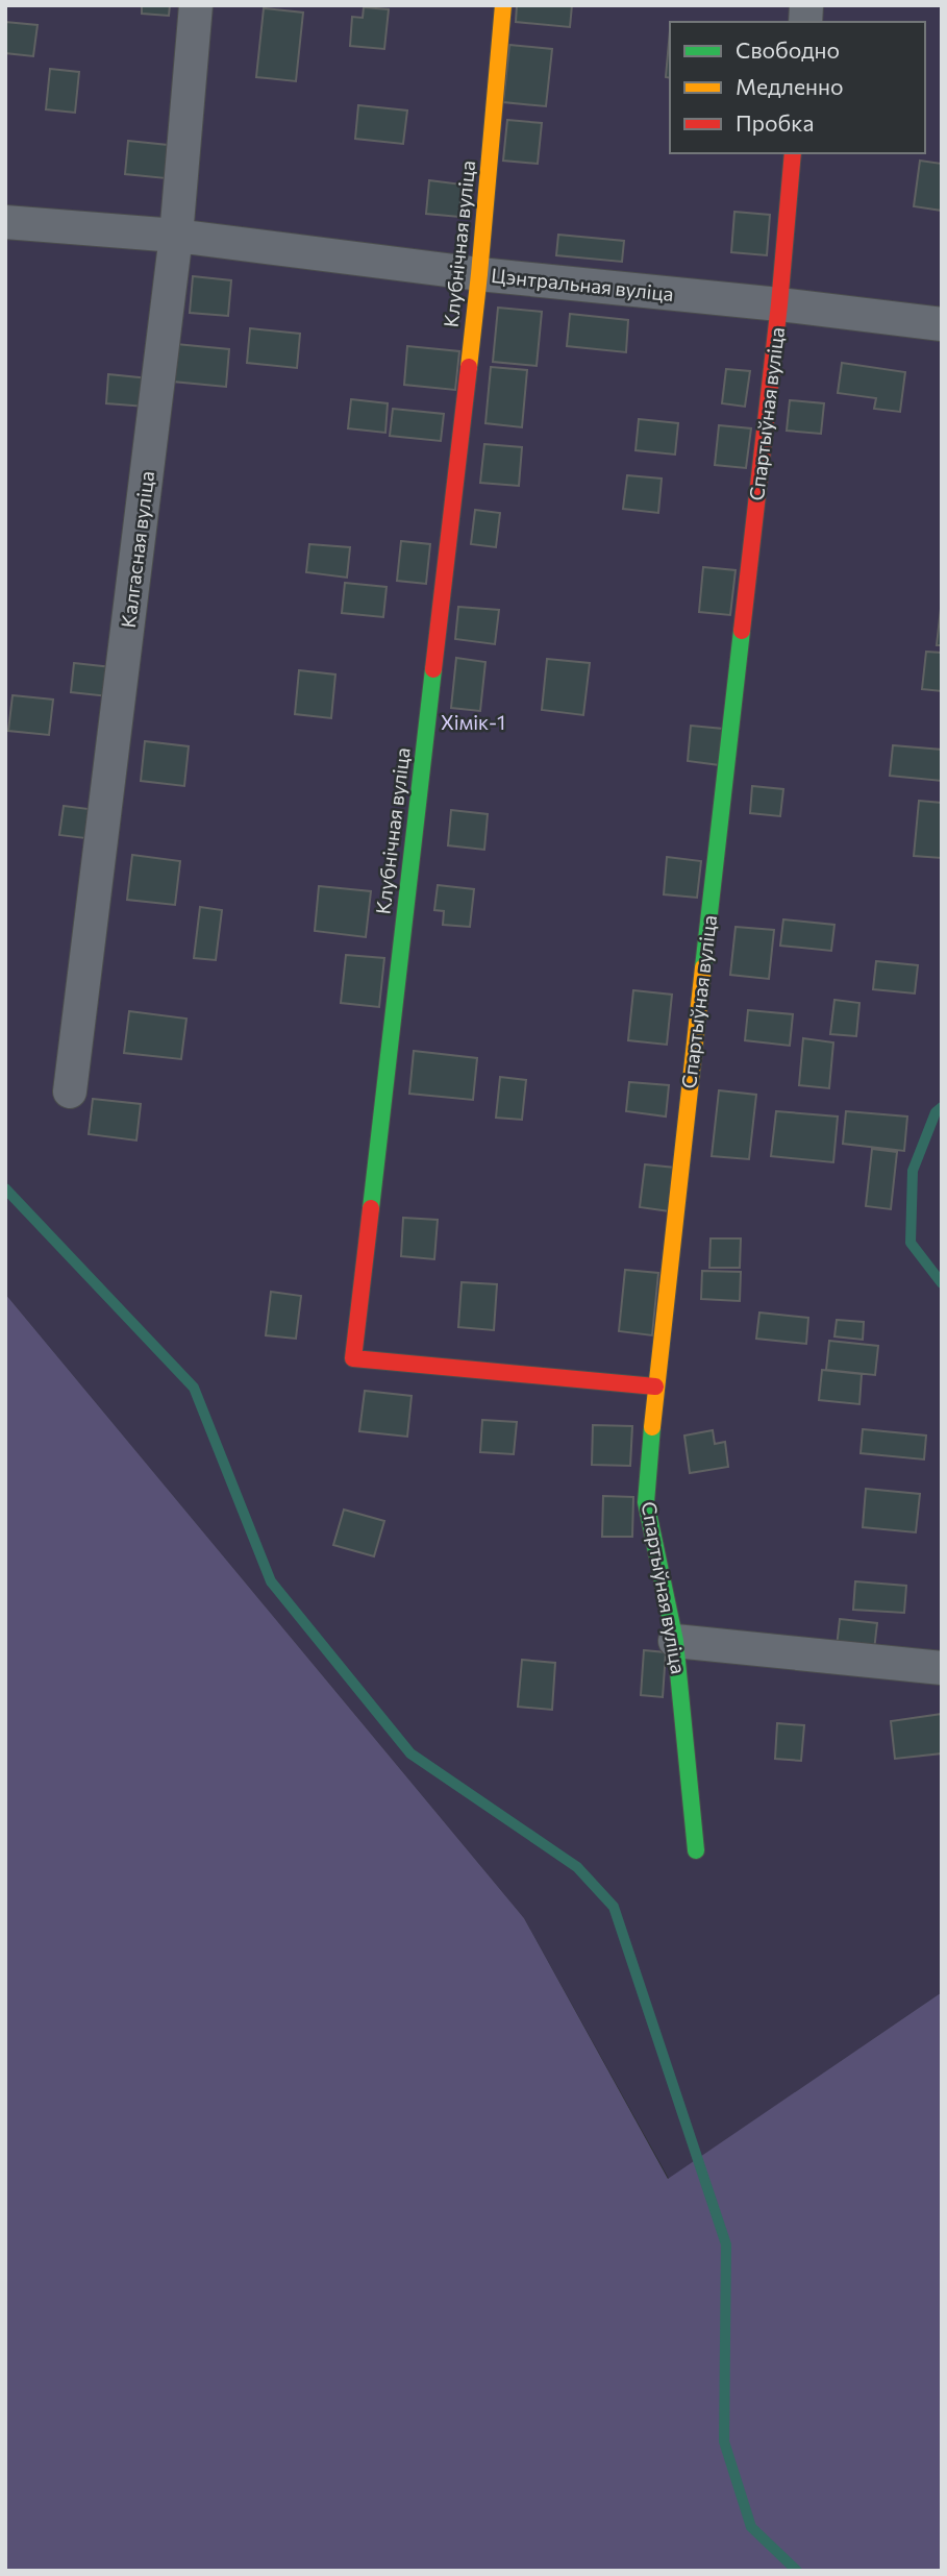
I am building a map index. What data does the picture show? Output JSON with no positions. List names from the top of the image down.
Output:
{
  "streets": {
    "street": [
      "Клубнічная вуліца",
      "Цэнтральная вуліца",
      "Спартыўная вуліца",
      "Калгасная вуліца"
    ]
  },
  "crossings": [
    ["Клубнічная вуліца", "Цэнтральная вуліца"],
    ["Клубнічная вуліца", "Спартыўная вуліца"],
    ["Цэнтральная вуліца", "Спартыўная вуліца"],
    ["Цэнтральная вуліца", "Калгасная вуліца"]
  ],
  "parks": ["Хімік-1"],
  "legend": ["Свободно", "Медленно", "Пробка"]
}
